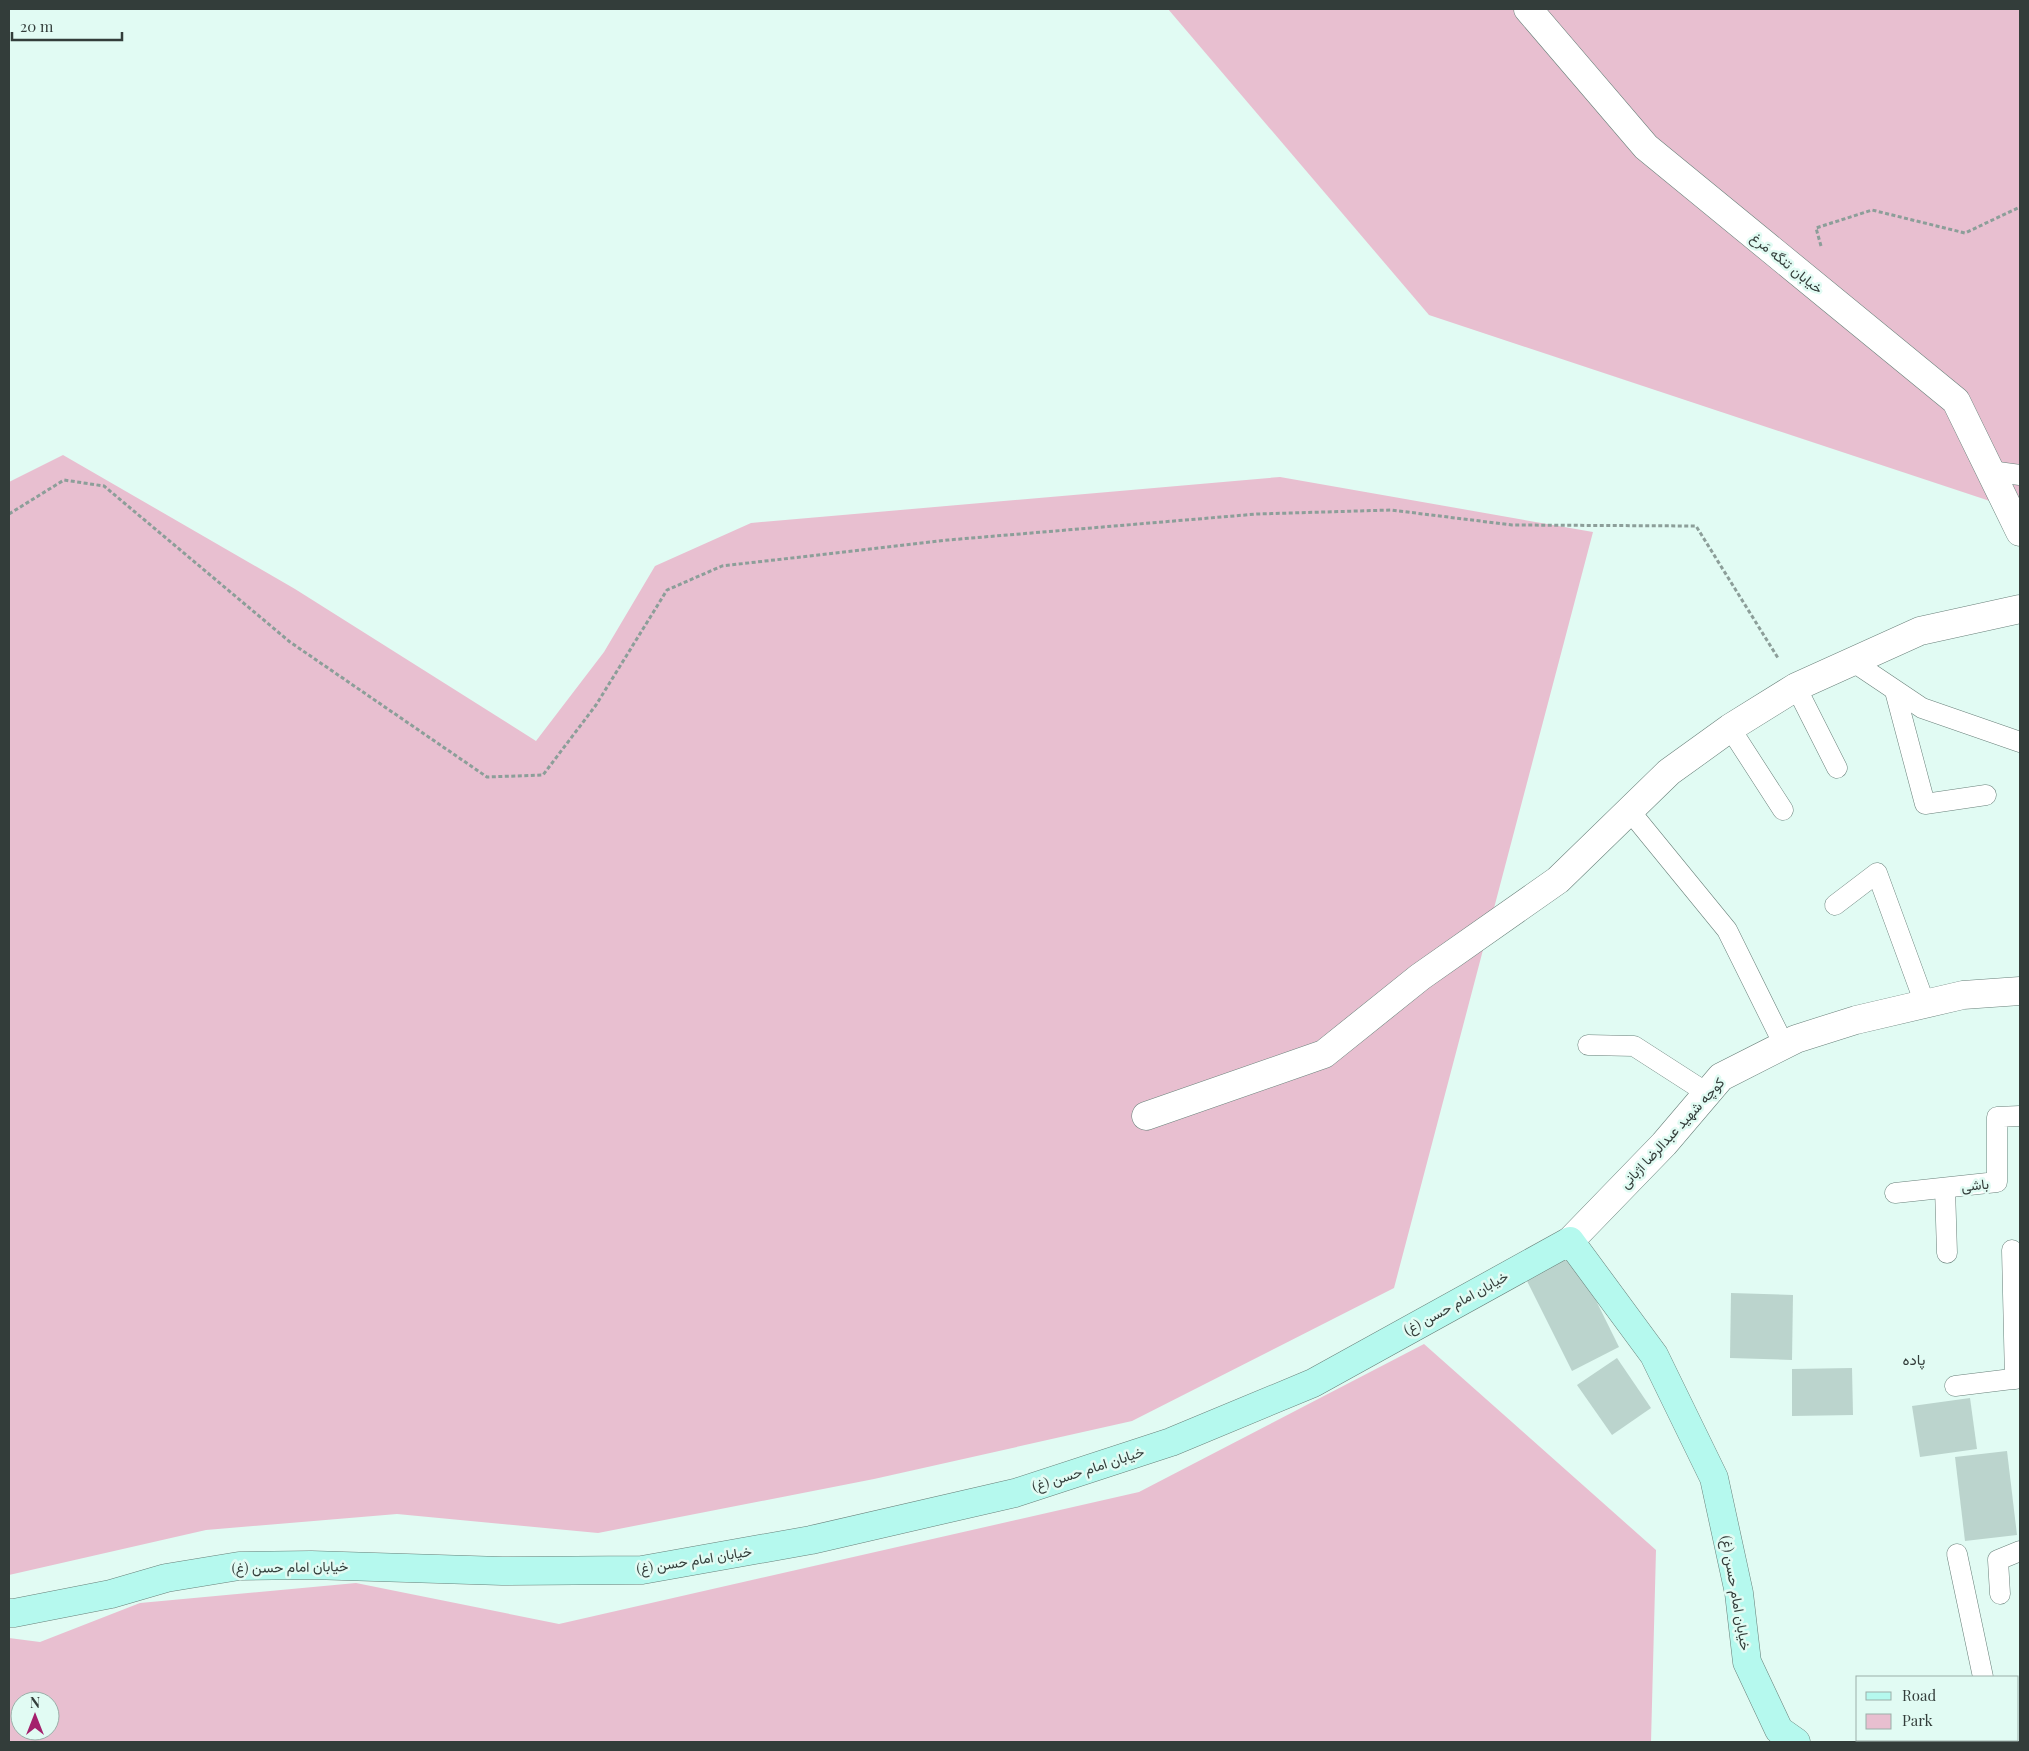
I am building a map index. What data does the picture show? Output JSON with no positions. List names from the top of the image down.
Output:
{
  "streets": {
    "main road": ["خیابان امام حسن (غ)"],
    "street": ["خیابان تنگه مَرغ", "کوچه شهید عبدالرضا اژبانی"],
    "lane": ["باشی"]
  },
  "crossings": [
    ["کوچه شهید عبدالرضا اژبانی", "خیابان امام حسن (غ)"]
  ],
  "districts": ["پاده"],
  "legend": ["Road", "Park"],
  "scale_bar": "20 m",
  "north": "top"
}
